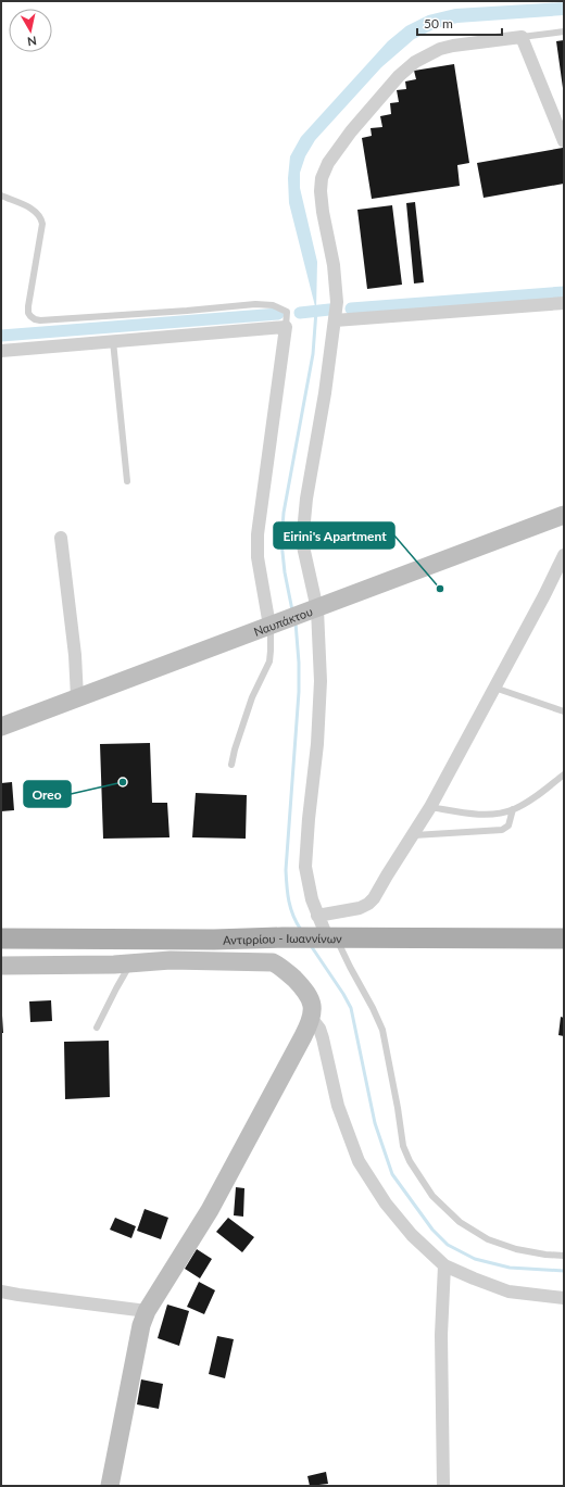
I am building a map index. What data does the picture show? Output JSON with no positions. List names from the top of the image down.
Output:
{
  "streets": {
    "main road": ["Αντιρρίου - Ιωαννίνων"],
    "street": ["Ναυπάκτου"]
  },
  "places": ["Eirini's Apartment", "Oreo"],
  "scale_bar": "50 m",
  "north": "bottom"
}
